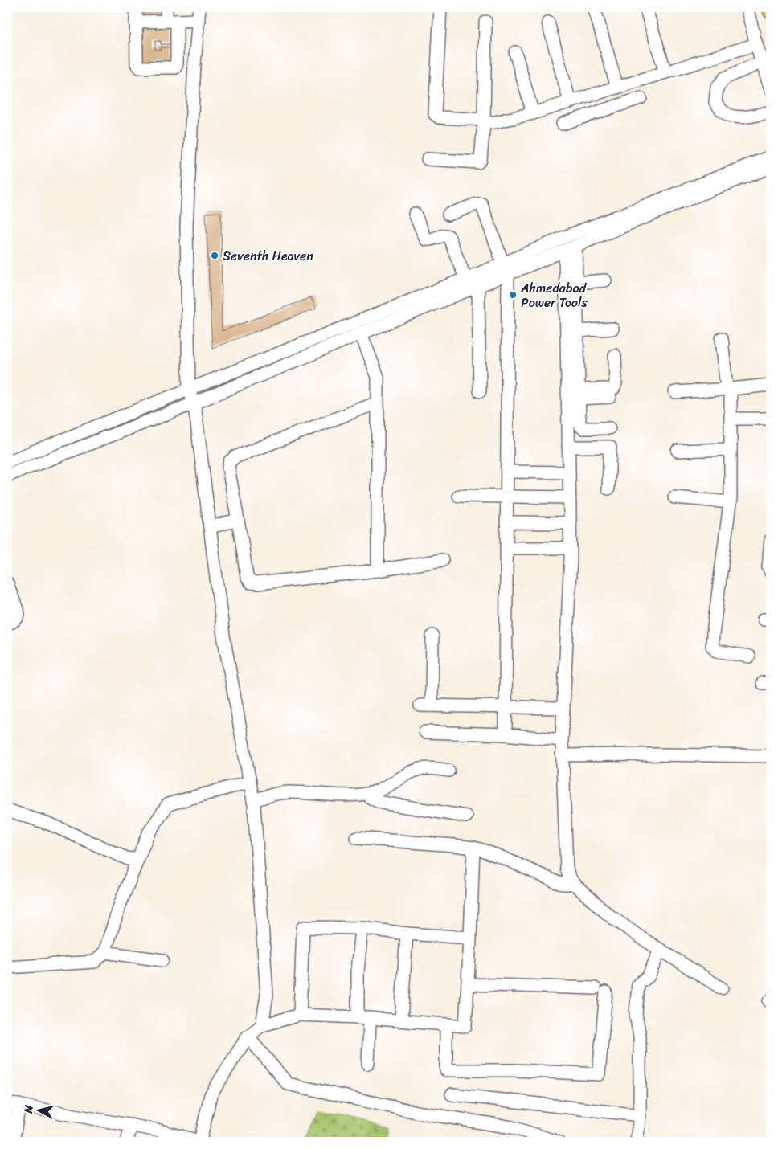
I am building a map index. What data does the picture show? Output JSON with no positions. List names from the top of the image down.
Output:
{
  "places": ["Seventh Heaven", "Ahmedabad Power Tools"],
  "north": "left"
}
